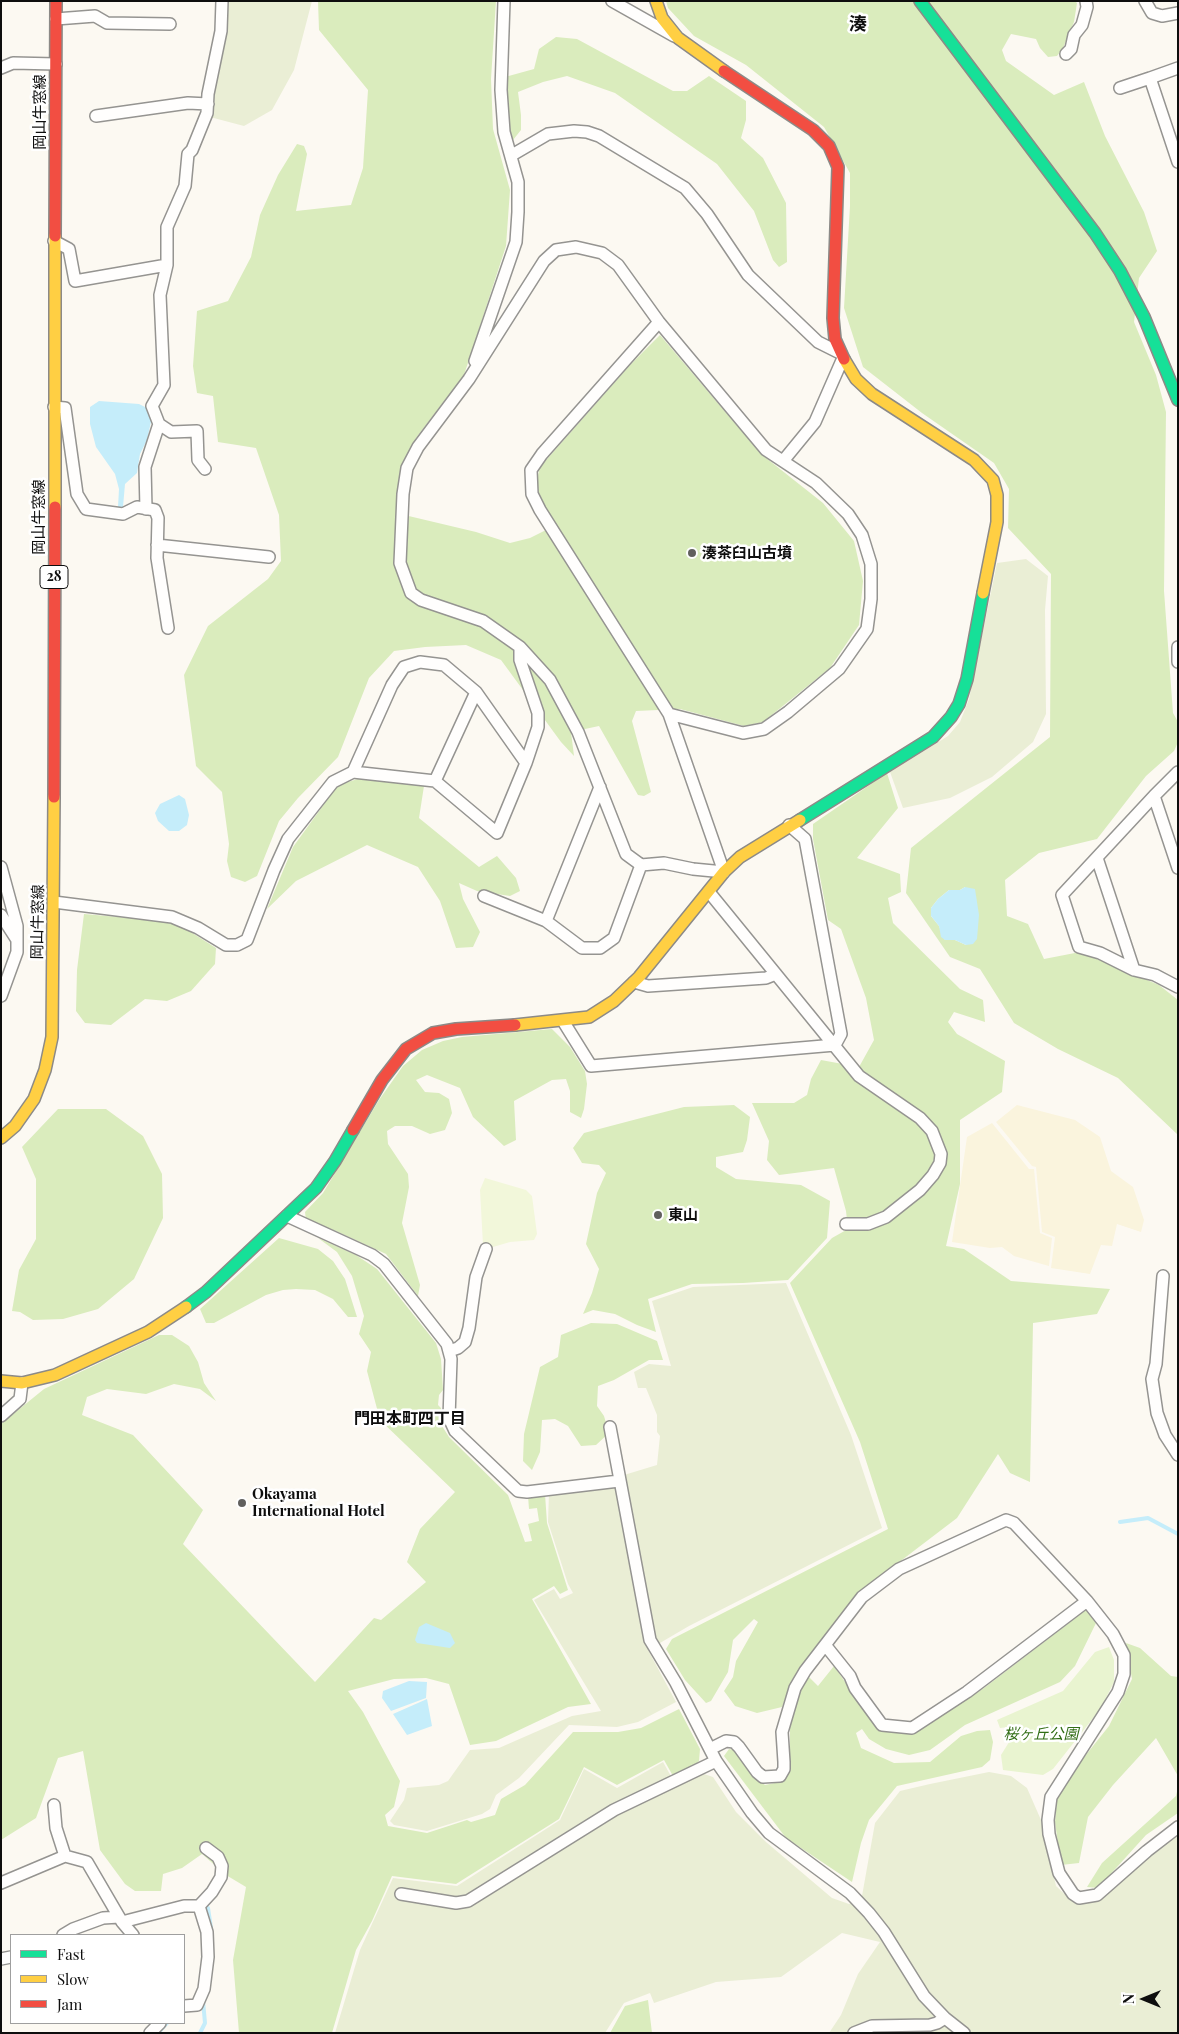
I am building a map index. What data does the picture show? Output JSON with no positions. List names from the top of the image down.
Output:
{
  "streets": {
    "street": ["岡山牛窓線", "28"]
  },
  "districts": ["湊", "門田本町四丁目"],
  "parks": ["桜ヶ丘公園"],
  "places": ["湊茶臼山古墳", "東山", "Okayama International Hotel"],
  "legend": ["Fast", "Slow", "Jam"],
  "north": "left"
}
